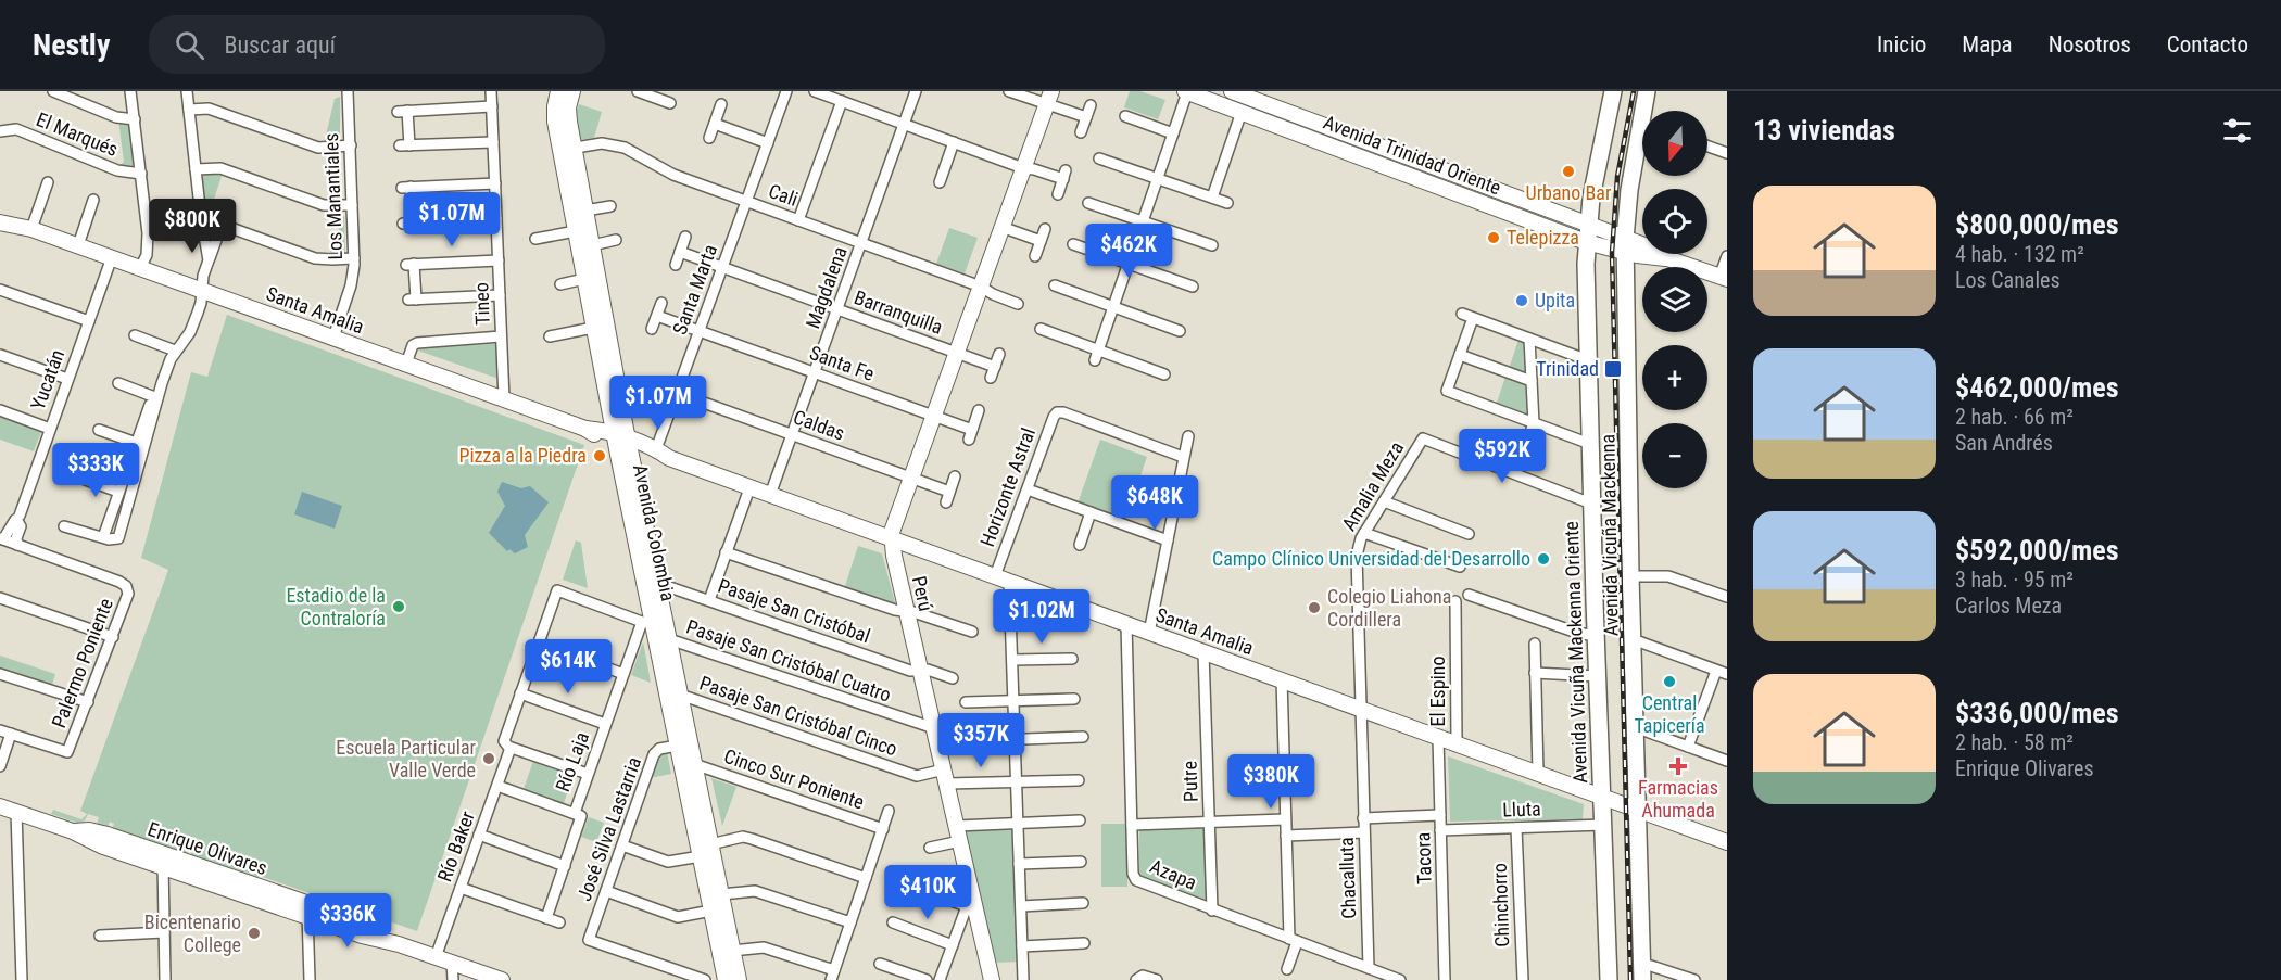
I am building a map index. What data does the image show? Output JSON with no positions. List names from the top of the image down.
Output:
{
  "streets": {
    "main road": [
      "Avenida Trinidad Oriente",
      "Santa Amalia",
      "Avenida Colombia",
      "Avenida Vicuña Mackenna",
      "Perú",
      "Avenida Vicuña Mackenna Oriente",
      "Enrique Olivares"
    ],
    "street": [
      "El Marqués",
      "Cali",
      "Los Manantiales",
      "Magdalena",
      "Santa Marta",
      "Tineo",
      "Barranquilla",
      "Santa Fe",
      "Yucatán",
      "Caldas",
      "Amalia Meza",
      "Horizonte Astral",
      "Pasaje San Cristóbal",
      "Pasaje San Cristóbal Cuatro",
      "Palermo Poniente",
      "El Espino",
      "Pasaje San Cristóbal Cinco",
      "Río Laja",
      "Cinco Sur Poniente",
      "Putre",
      "Lluta",
      "José Silva Lastarria",
      "Río Baker",
      "Tacora",
      "Azapa",
      "Chacalluta",
      "Chinchorro"
    ]
  },
  "crossings": [
    ["Avenida Trinidad Oriente", "Avenida Vicuña Mackenna"],
    ["Avenida Trinidad Oriente", "Avenida Vicuña Mackenna Oriente"],
    ["Cali", "Magdalena"],
    ["Cali", "Santa Marta"],
    ["Cali", "Avenida Colombia"],
    ["Cali", "Perú"],
    ["Los Manantiales", "Santa Amalia"],
    ["Magdalena", "Santa Amalia"],
    ["Magdalena", "Barranquilla"],
    ["Magdalena", "Santa Fe"],
    ["Magdalena", "Caldas"],
    ["Santa Marta", "Santa Amalia"],
    ["Santa Marta", "Barranquilla"],
    ["Santa Marta", "Santa Fe"],
    ["Santa Marta", "Caldas"],
    ["Tineo", "Santa Amalia"],
    ["Santa Amalia", "Yucatán"],
    ["Santa Amalia", "Amalia Meza"],
    ["Santa Amalia", "Horizonte Astral"],
    ["Santa Amalia", "Avenida Colombia"],
    ["Santa Amalia", "Avenida Vicuña Mackenna"],
    ["Santa Amalia", "Perú"],
    ["Santa Amalia", "Avenida Vicuña Mackenna Oriente"],
    ["Santa Amalia", "El Espino"],
    ["Santa Amalia", "Putre"],
    ["Santa Amalia", "Tacora"],
    ["Santa Amalia", "Azapa"],
    ["Santa Amalia", "Chacalluta"],
    ["Barranquilla", "Perú"],
    ["Santa Fe", "Perú"],
    ["Caldas", "Perú"],
    ["Amalia Meza", "Chacalluta"],
    ["Avenida Colombia", "Pasaje San Cristóbal"],
    ["Avenida Colombia", "Pasaje San Cristóbal Cuatro"],
    ["Avenida Colombia", "Pasaje San Cristóbal Cinco"],
    ["Avenida Colombia", "Río Laja"],
    ["Avenida Colombia", "Cinco Sur Poniente"],
    ["Avenida Colombia", "José Silva Lastarria"],
    ["Avenida Colombia", "Río Baker"],
    ["Perú", "Pasaje San Cristóbal"],
    ["Perú", "Pasaje San Cristóbal Cuatro"],
    ["Perú", "Pasaje San Cristóbal Cinco"],
    ["Avenida Vicuña Mackenna Oriente", "Lluta"],
    ["Río Laja", "Río Baker"],
    ["Putre", "Azapa"],
    ["Lluta", "Tacora"],
    ["Lluta", "Chinchorro"],
    ["Río Baker", "Enrique Olivares"],
    ["Azapa", "Chacalluta"]
  ],
  "places": {
    "other": [
      "Urbano Bar",
      "Telepizza",
      "Upita",
      "Pizza a la Piedra",
      "Campo Clínico Universidad del Desarrollo",
      "Estadio de la Contraloría",
      "Colegio Liahona Cordillera",
      "Central Tapicería",
      "Escuela Particular Valle Verde",
      "Bicentenario College"
    ],
    "transit": ["Trinidad"],
    "health": ["Farmacias Ahumada"]
  },
  "north": "bottom",
  "page": {
    "header": "Nestly",
    "search": "Buscar aquí",
    "nav": [
      "Inicio",
      "Mapa",
      "Nosotros",
      "Contacto"
    ],
    "heading": "13 viviendas",
    "map_buttons": ["+", "−"],
    "list": [
      {
        "name": "$800,000/mes",
        "note": "4 hab. · 132 m² · Los Canales"
      },
      {
        "name": "$462,000/mes",
        "note": "2 hab. · 66 m² · San Andrés"
      },
      {
        "name": "$592,000/mes",
        "note": "3 hab. · 95 m² · Carlos Meza"
      },
      {
        "name": "$336,000/mes",
        "note": "2 hab. · 58 m² · Enrique Olivares"
      }
    ],
    "price": [
      "$1.07M",
      "$800K",
      "$462K",
      "$1.07M",
      "$592K",
      "$333K",
      "$648K",
      "$1.02M",
      "$614K",
      "$357K",
      "$380K",
      "$410K",
      "$336K"
    ]
  }
}
